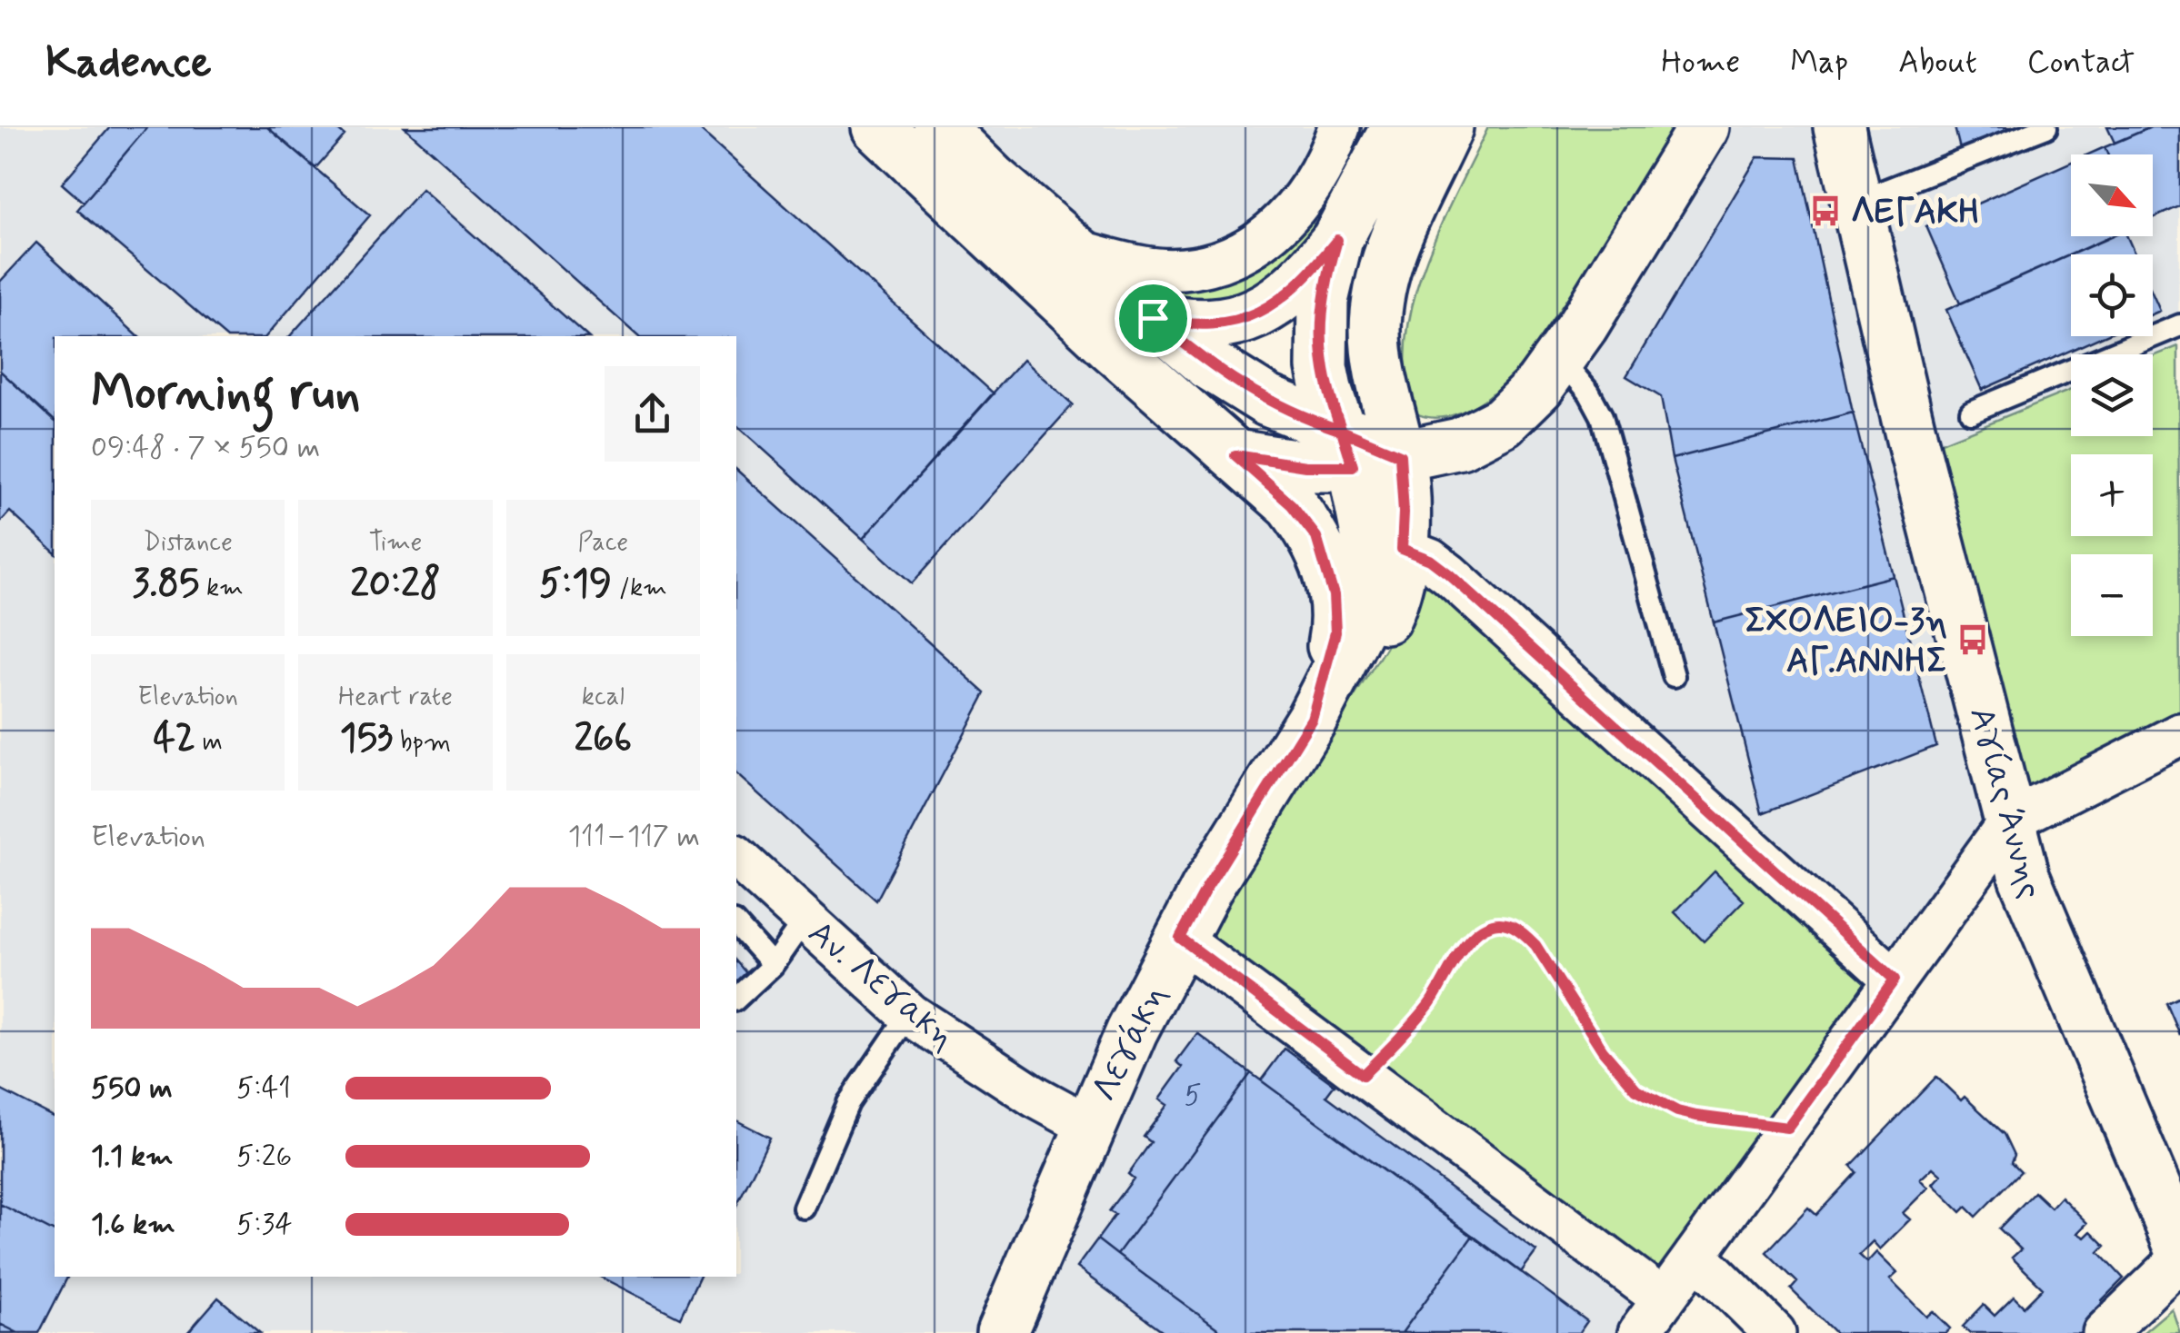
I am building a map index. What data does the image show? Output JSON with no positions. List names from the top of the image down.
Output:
{
  "streets": {
    "street": ["Αγίας Άννης", "Αν. Λεγακη", "Λεγάκη"]
  },
  "crossings": [
    ["Αν. Λεγακη", "Λεγάκη"]
  ],
  "places": {
    "bus stop": ["ΛΕΓΑΚΗ", "ΣΧΟΛΕΙΟ-3η ΑΓ.ΑΝΝΗΣ"]
  },
  "house_numbers": ["5"],
  "north": "bottom right",
  "page": {
    "header": "Kadence",
    "nav": [
      "Home",
      "Map",
      "About",
      "Contact"
    ],
    "map_buttons": ["+", "−"],
    "heading": ["Morning run", "09:48 · 7 × 550 m"],
    "stats": [
      ["Distance", "3.85 km"],
      ["Time", "20:28"],
      ["Pace", "5:19 /km"],
      ["Elevation", "42 m"],
      ["Heart rate", "153 bpm"],
      ["kcal", "266"]
    ],
    "chart": ["Elevation", "111–117 m"],
    "list": [
      {
        "name": "550 m",
        "note": "5:41"
      },
      {
        "name": "1.1 km",
        "note": "5:26"
      },
      {
        "name": "1.6 km",
        "note": "5:34"
      }
    ]
  }
}
